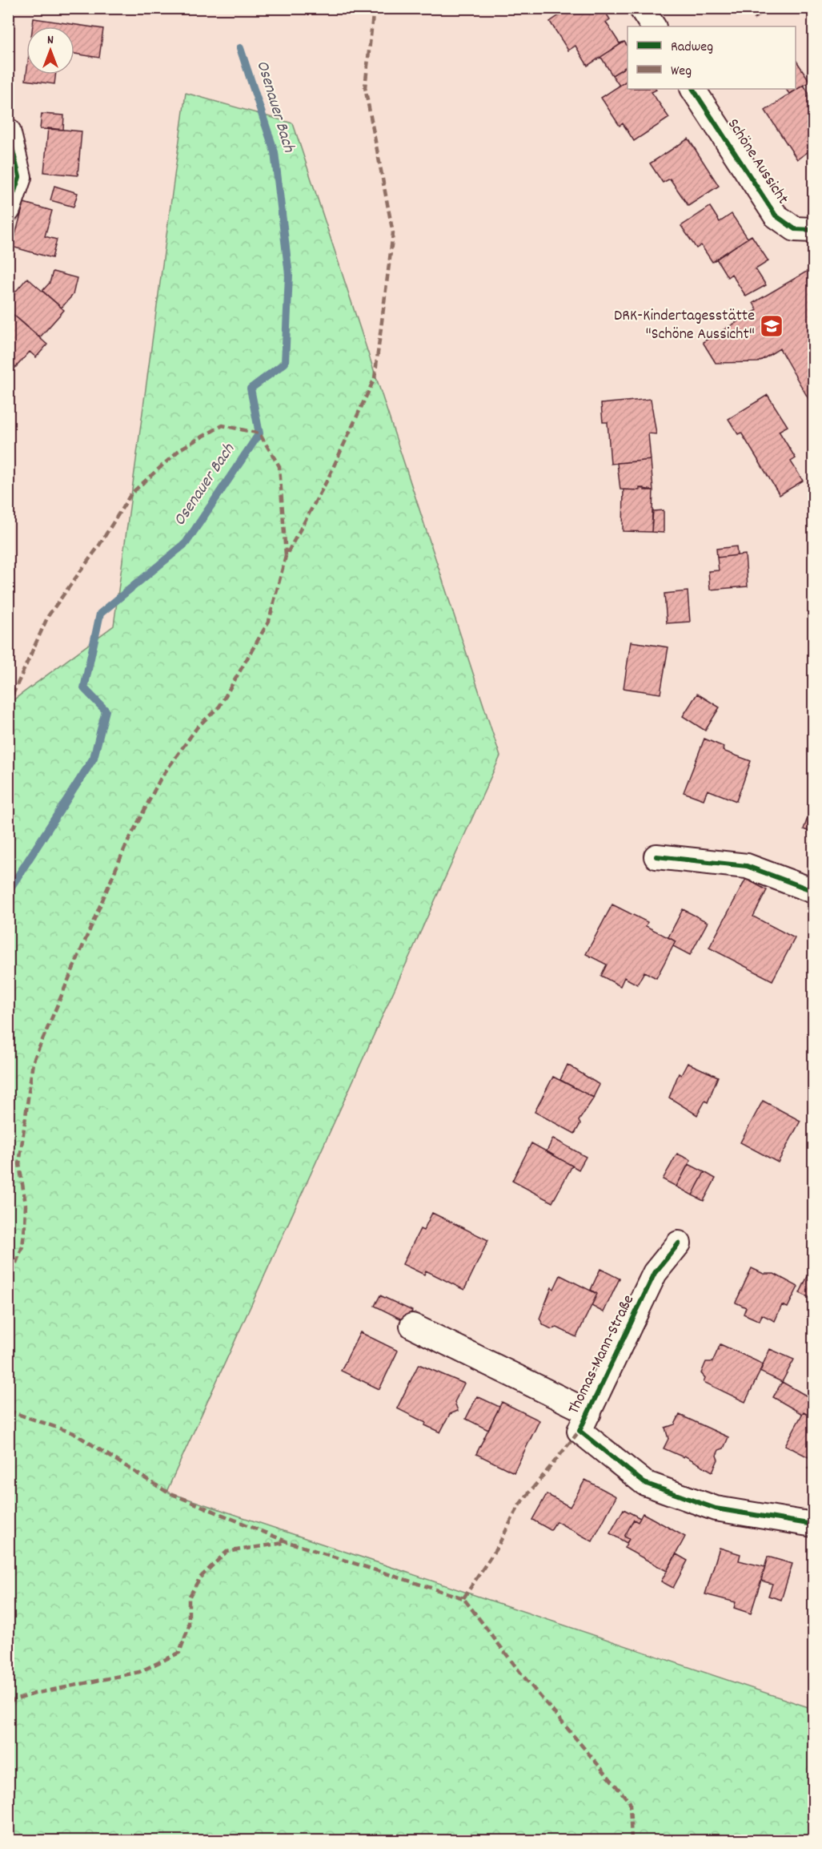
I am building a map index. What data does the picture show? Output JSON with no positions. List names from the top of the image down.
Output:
{
  "streets": {
    "street": ["Schöne Aussicht", "Thomas-Mann-Straße"]
  },
  "water": ["Osenauer Bach"],
  "places": {
    "school or university": ["DRK-Kindertagesstätte \"Schöne Aussicht\""]
  },
  "legend": ["Radweg", "Weg"],
  "north": "top"
}
